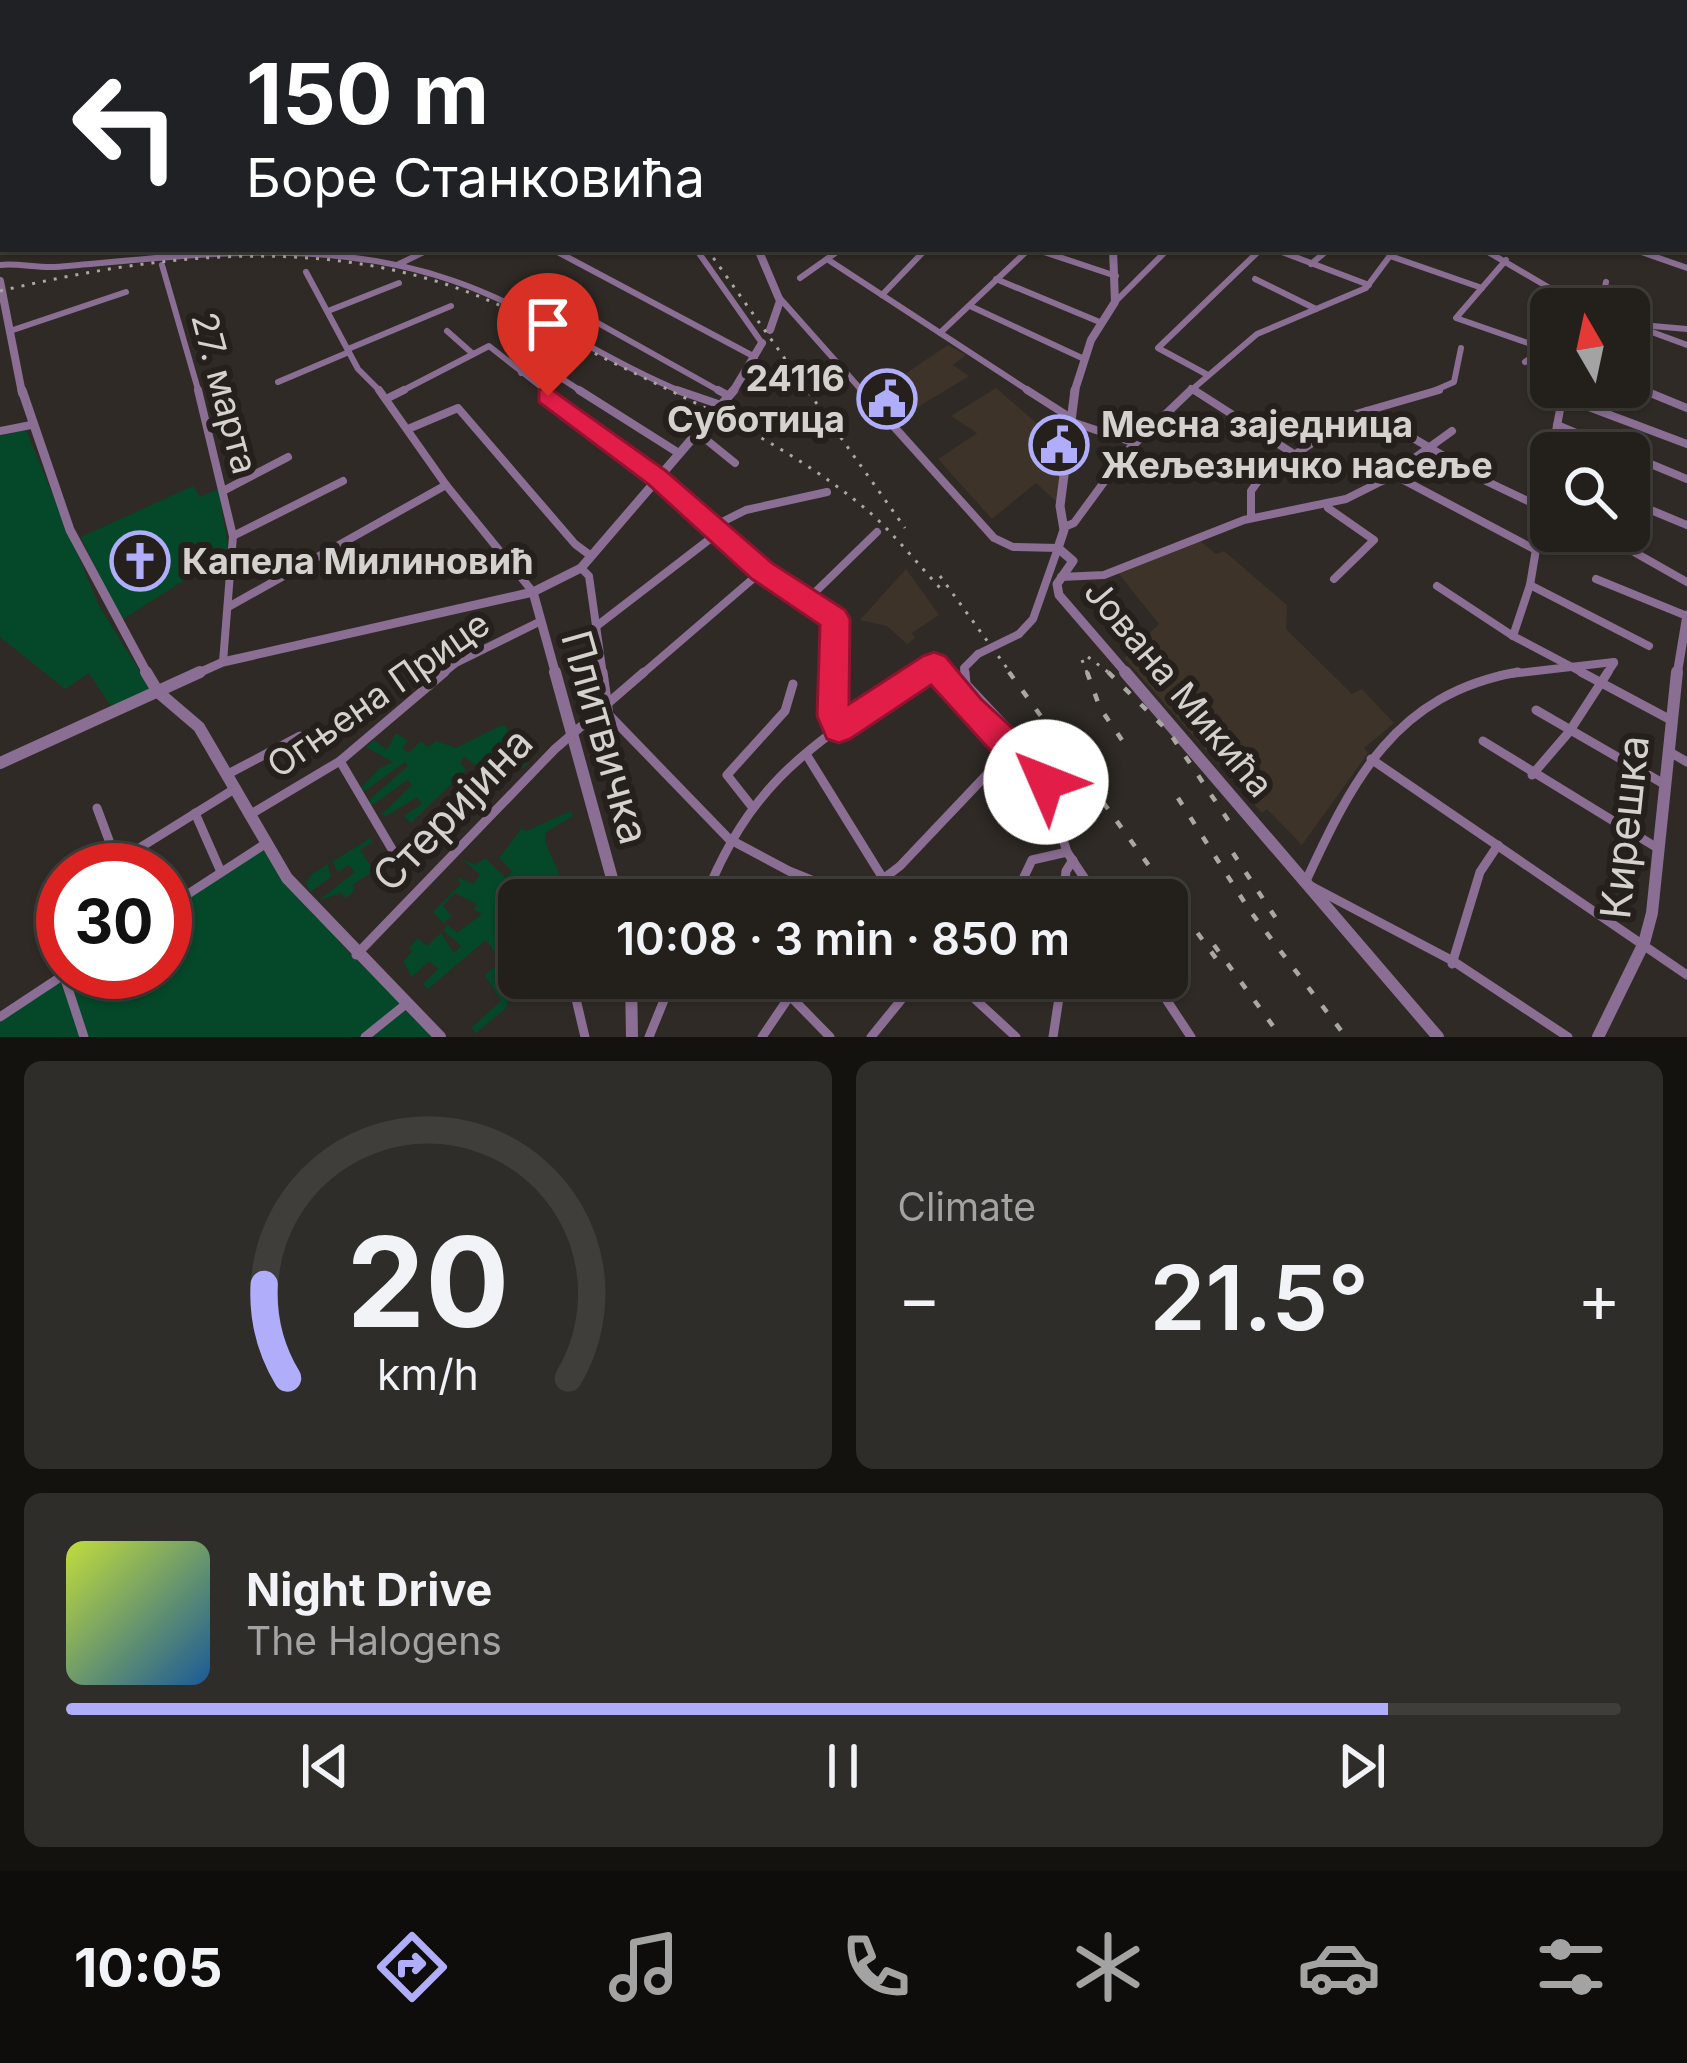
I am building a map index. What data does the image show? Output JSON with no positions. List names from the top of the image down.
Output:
{
  "streets": {
    "street": [
      "27. марта",
      "Јована Микића",
      "Огњена Прице",
      "Плитвичка",
      "Стеријина",
      "Кирешка"
    ]
  },
  "crossings": [
    ["Огњена Прице", "Плитвичка"],
    ["Плитвичка", "Стеријина"]
  ],
  "places": {
    "public building": ["24116 Суботица", "Месна заједница Жељезничко насеље"],
    "church": ["Капела Милиновић"]
  },
  "north": "top",
  "page": {
    "turn": ["150 m", "Боре Станковића"],
    "limit": "30",
    "trip": "10:08 · 3 min · 850 m",
    "tile": "Climate",
    "heat": ["−", "21.5°", "+"],
    "song": ["Night Drive", "The Halogens"],
    "tabs": "10:05",
    "gauge": ["20", "km/h"]
  }
}
